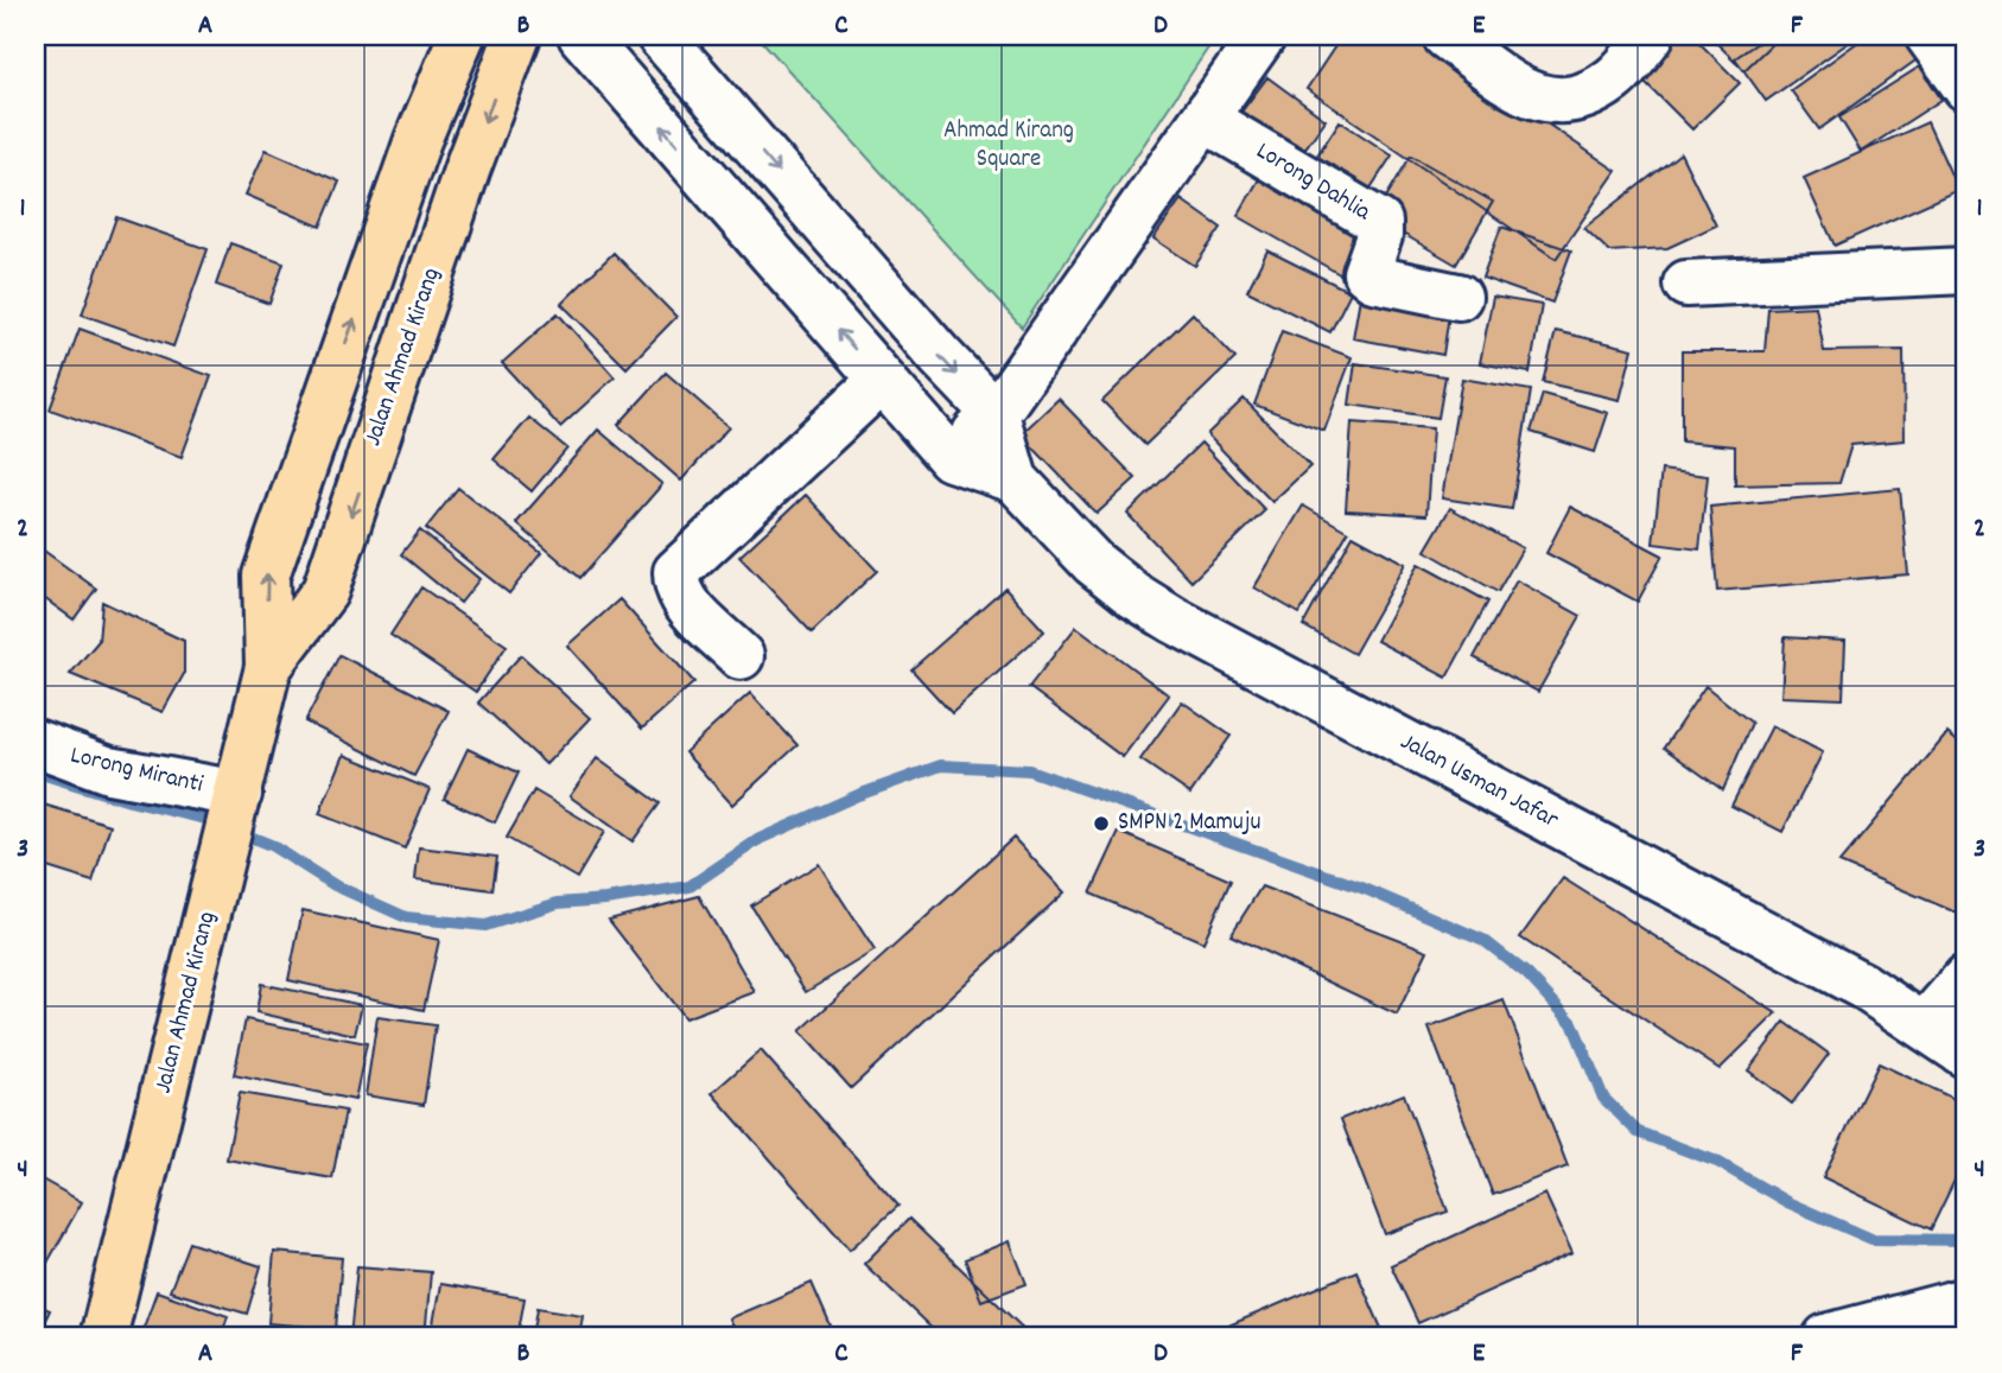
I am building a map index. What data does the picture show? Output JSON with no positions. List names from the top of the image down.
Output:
{
  "streets": {
    "main road": ["Jalan Ahmad Kirang"],
    "street": ["Lorong Dahlia", "Lorong Miranti", "Jalan Usman Jafar"]
  },
  "crossings": [
    ["Jalan Ahmad Kirang", "Lorong Miranti"]
  ],
  "parks": ["Ahmad Kirang Square"],
  "places": ["SMPN 2 Mamuju"],
  "grid": {
    "columns": [
      "A",
      "B",
      "C",
      "D",
      "E",
      "F"
    ],
    "rows": [
      "1",
      "2",
      "3",
      "4"
    ]
  }
}
